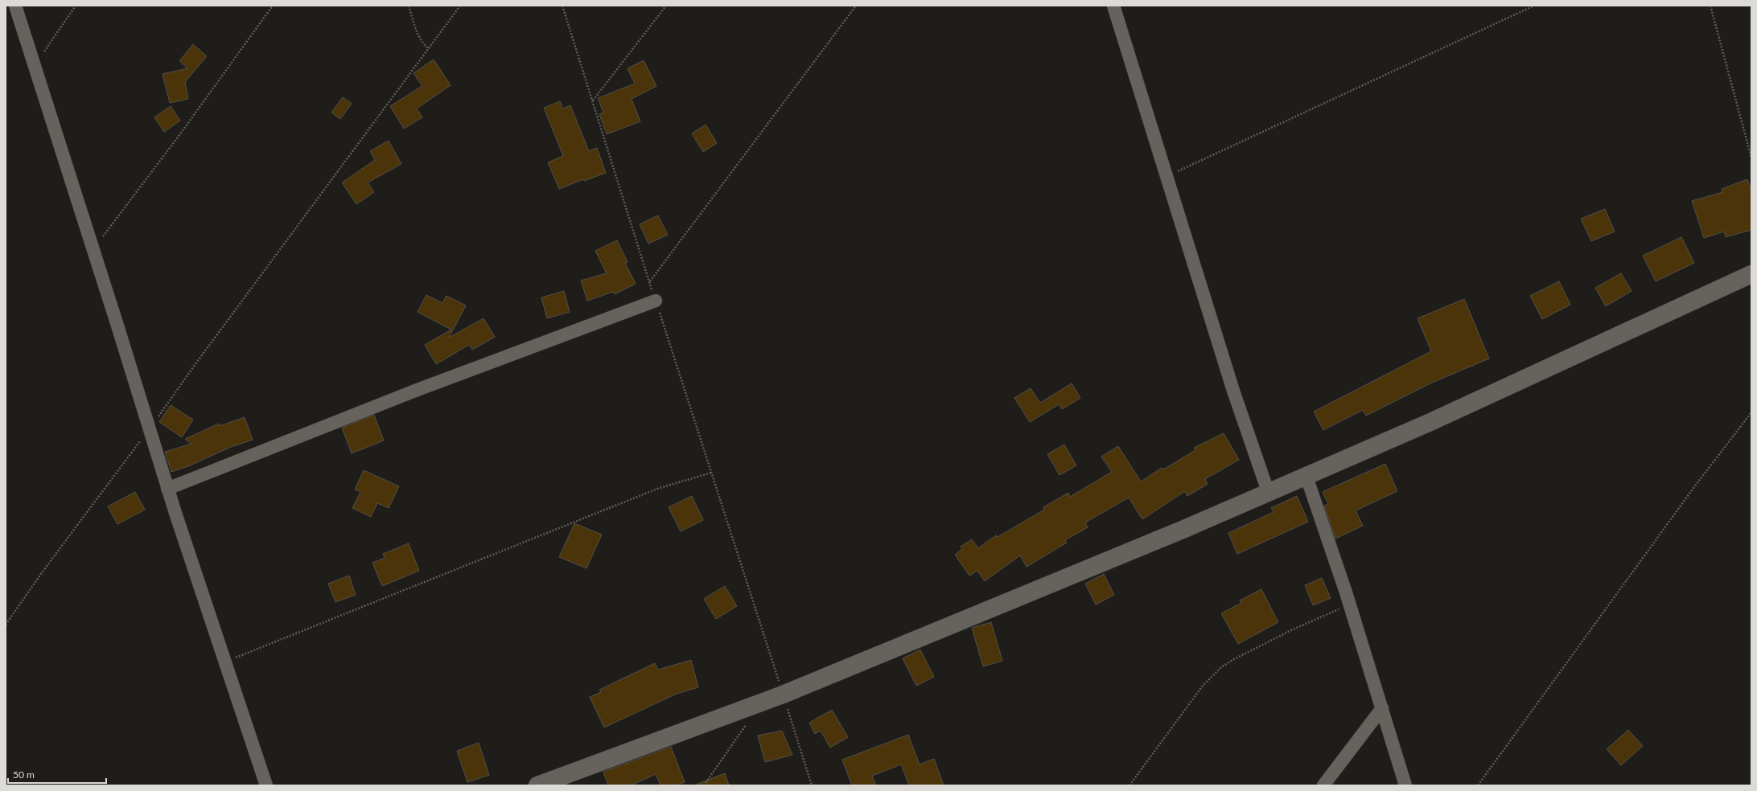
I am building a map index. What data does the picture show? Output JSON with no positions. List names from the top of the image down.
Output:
{
  "scale_bar": "50 m"
}
